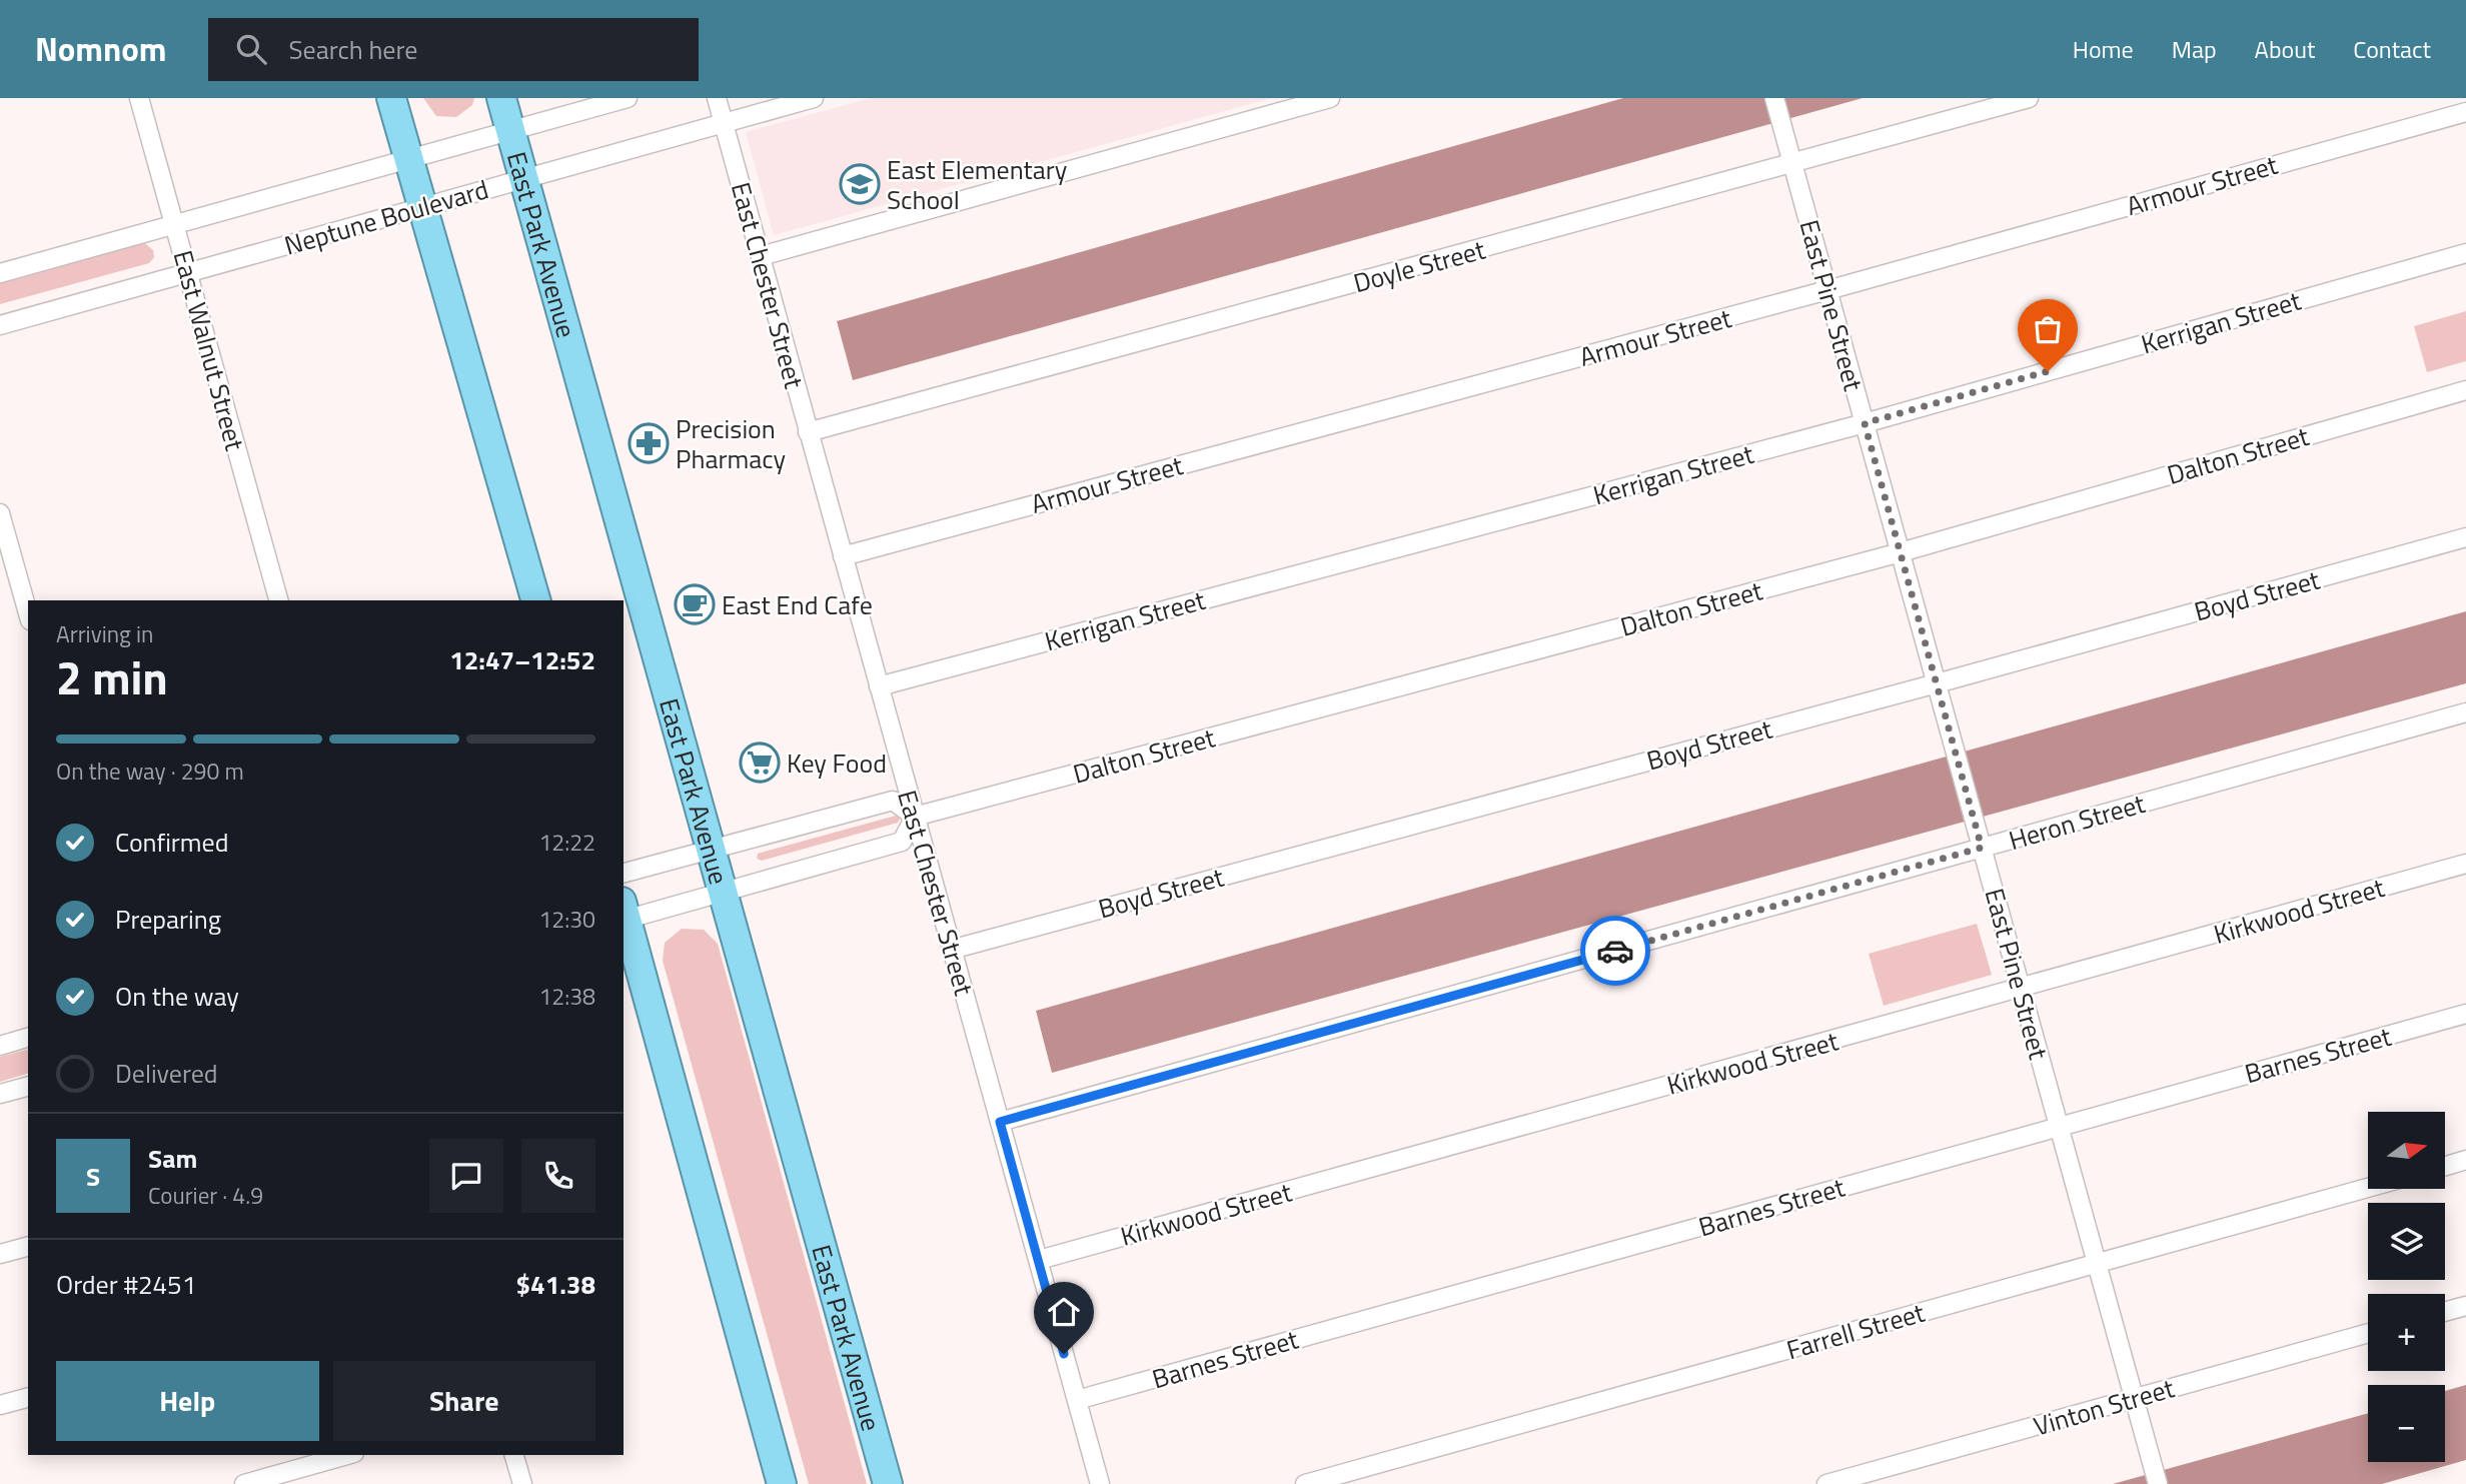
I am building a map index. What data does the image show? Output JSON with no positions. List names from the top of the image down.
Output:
{
  "streets": {
    "highway": ["East Park Avenue"],
    "street": [
      "Armour Street",
      "Neptune Boulevard",
      "Doyle Street",
      "East Chester Street",
      "East Pine Street",
      "Kerrigan Street",
      "East Walnut Street",
      "Dalton Street",
      "Boyd Street",
      "Heron Street",
      "Kirkwood Street",
      "Barnes Street",
      "Farrell Street",
      "Vinton Street"
    ]
  },
  "crossings": [
    ["Armour Street", "East Chester Street"],
    ["Armour Street", "East Pine Street"],
    ["Neptune Boulevard", "East Park Avenue"],
    ["Neptune Boulevard", "East Chester Street"],
    ["Neptune Boulevard", "East Walnut Street"],
    ["Doyle Street", "East Chester Street"],
    ["Doyle Street", "East Pine Street"],
    ["East Chester Street", "Kerrigan Street"],
    ["East Chester Street", "Dalton Street"],
    ["East Chester Street", "Boyd Street"],
    ["East Chester Street", "Heron Street"],
    ["East Chester Street", "Kirkwood Street"],
    ["East Chester Street", "Barnes Street"],
    ["East Pine Street", "Kerrigan Street"],
    ["East Pine Street", "Dalton Street"],
    ["East Pine Street", "Boyd Street"],
    ["East Pine Street", "Heron Street"],
    ["East Pine Street", "Kirkwood Street"],
    ["East Pine Street", "Barnes Street"],
    ["East Pine Street", "Farrell Street"],
    ["East Pine Street", "Vinton Street"]
  ],
  "places": {
    "school or university": ["East Elementary School"],
    "pharmacy": ["Precision Pharmacy"],
    "cafe": ["East End Cafe"],
    "supermarket": ["Key Food"]
  },
  "north": "right",
  "page": {
    "header": "Nomnom",
    "search": "Search here",
    "nav": [
      "Home",
      "Map",
      "About",
      "Contact"
    ],
    "heading": ["2 min", "Arriving in", "12:47–12:52"],
    "panel": [
      "Sam",
      "Courier · 4.9",
      "Order #2451",
      "$41.38"
    ],
    "bar": "On the way · 290 m",
    "list": [
      ["Confirmed", "12:22"],
      ["Preparing", "12:30"],
      ["On the way", "12:38"],
      "Delivered"
    ],
    "map_buttons": ["+", "−"],
    "round": "S",
    "buttons": ["Help", "Share"]
  }
}
